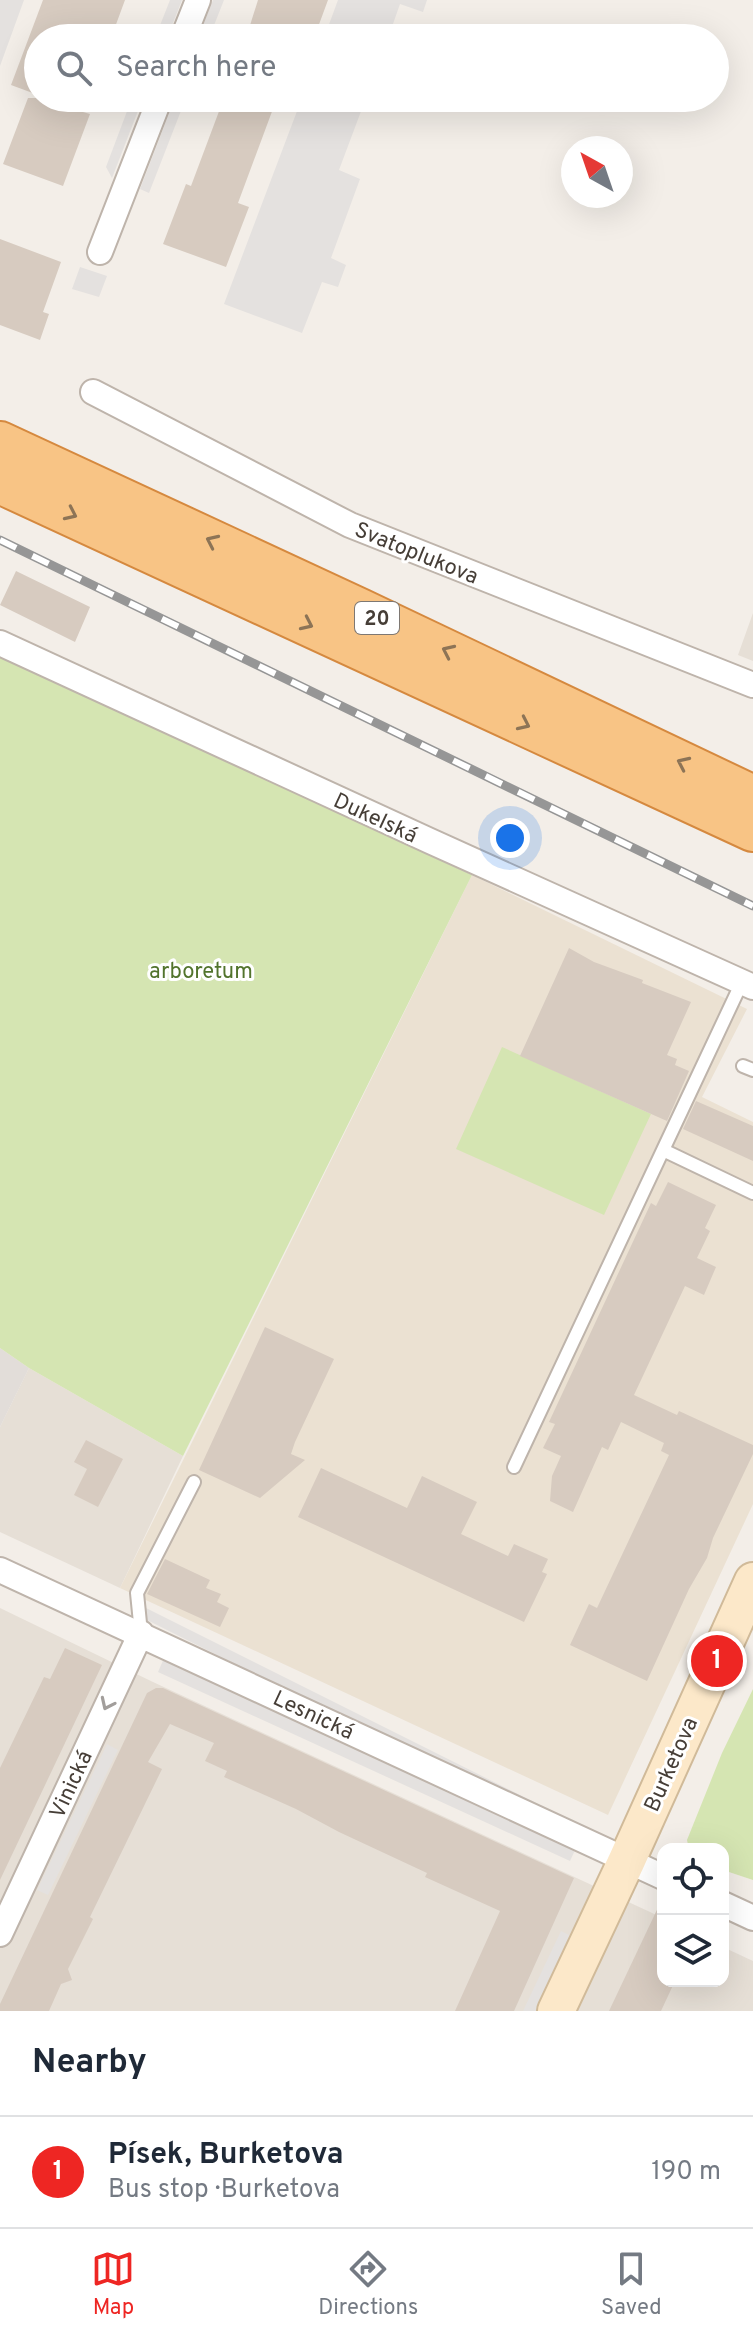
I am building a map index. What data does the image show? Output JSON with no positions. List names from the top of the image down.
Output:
{
  "streets": {
    "highway": ["20"],
    "main road": ["Burketova"],
    "street": [
      "Svatoplukova",
      "Dukelská",
      "Lesnická",
      "Vinická"
    ]
  },
  "crossings": [
    ["Lesnická", "Burketova"],
    ["Lesnická", "Vinická"]
  ],
  "one_way": ["Vinická"],
  "parks": ["arboretum"],
  "north": "top left",
  "page": {
    "search": "Search here",
    "pins": "1",
    "heading": "Nearby",
    "list": [
      {
        "mark": "1",
        "name": "Písek, Burketova",
        "note": "Bus stop · Burketova",
        "value": "190 m"
      }
    ],
    "nav": ["Map", "Directions", "Saved"]
  }
}
